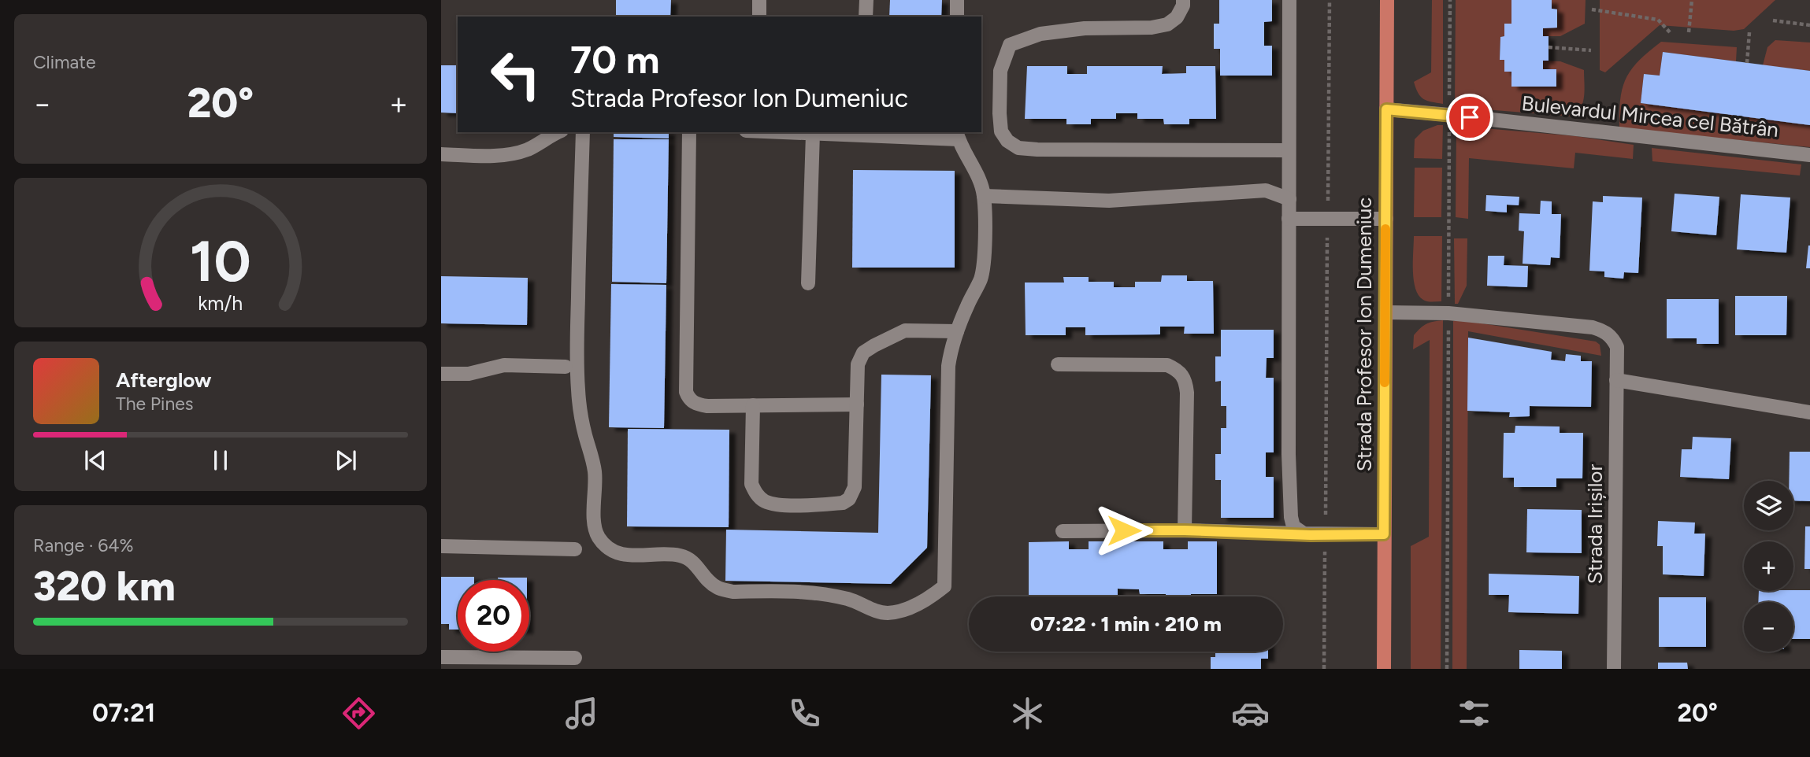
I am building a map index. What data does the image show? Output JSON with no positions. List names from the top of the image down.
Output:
{
  "streets": {
    "main road": ["Strada Profesor Ion Dumeniuc"],
    "street": ["Bulevardul Mircea cel Bătrân", "Strada Irișilor"]
  },
  "crossings": [
    ["Bulevardul Mircea cel Bătrân", "Strada Profesor Ion Dumeniuc"],
    ["Strada Profesor Ion Dumeniuc", "Strada Irișilor"]
  ],
  "page": {
    "tile": [
      "Climate",
      ["Range · 64%", "320 km"]
    ],
    "turn": ["70 m", "Strada Profesor Ion Dumeniuc"],
    "heat": ["−", "20°", "+"],
    "song": ["Afterglow", "The Pines"],
    "map_buttons": ["+", "−"],
    "limit": "20",
    "trip": "07:22 · 1 min · 210 m",
    "tabs": ["07:21", "20°"],
    "gauge": ["10", "km/h"]
  }
}
